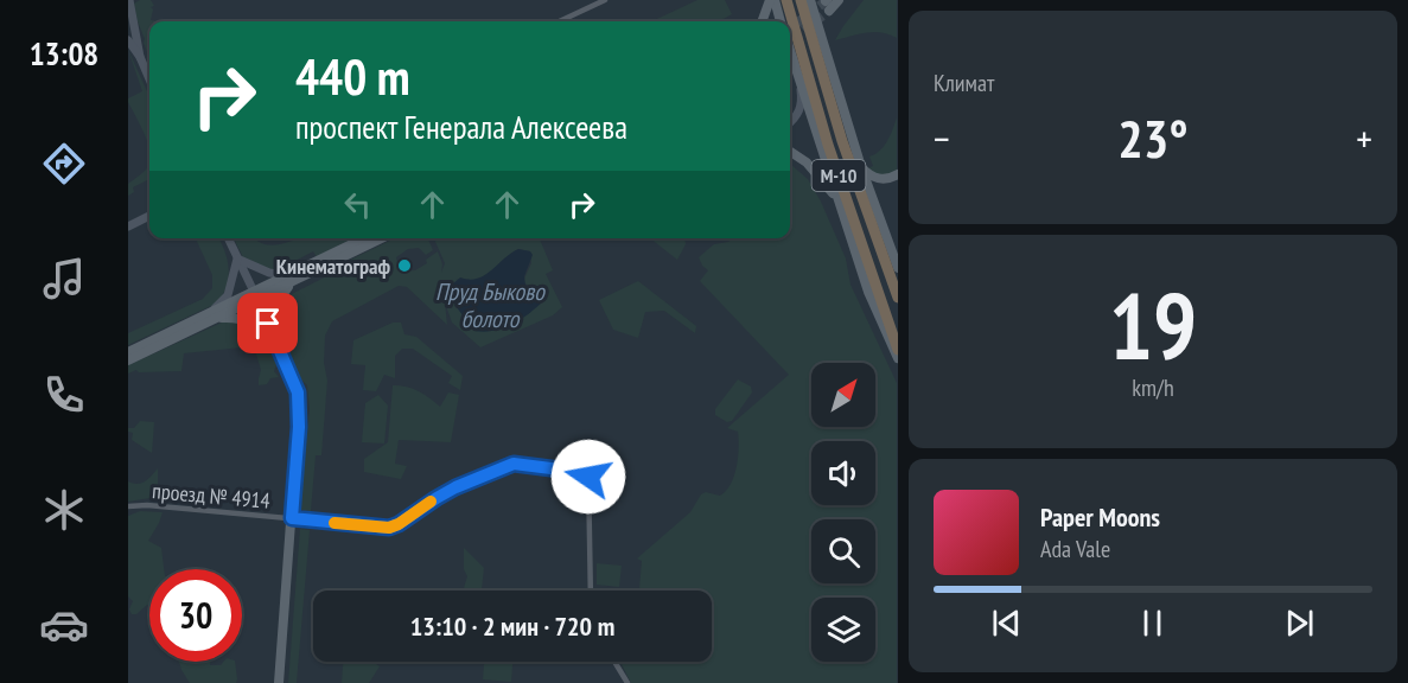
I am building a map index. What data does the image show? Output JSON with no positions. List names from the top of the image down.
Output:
{
  "streets": {
    "highway": ["М-10"],
    "street": ["проезд № 4914"]
  },
  "water": ["Пруд Быково болото"],
  "places": ["Кинематограф"],
  "north": "top right",
  "page": {
    "tabs": "13:08",
    "tile": [
      "Климат",
      ["19", "km/h"]
    ],
    "turn": ["440 m", "проспект Генерала Алексеева"],
    "heat": ["−", "23°", "+"],
    "song": ["Paper Moons", "Ada Vale"],
    "limit": "30",
    "trip": "13:10 · 2 мин · 720 m"
  }
}
